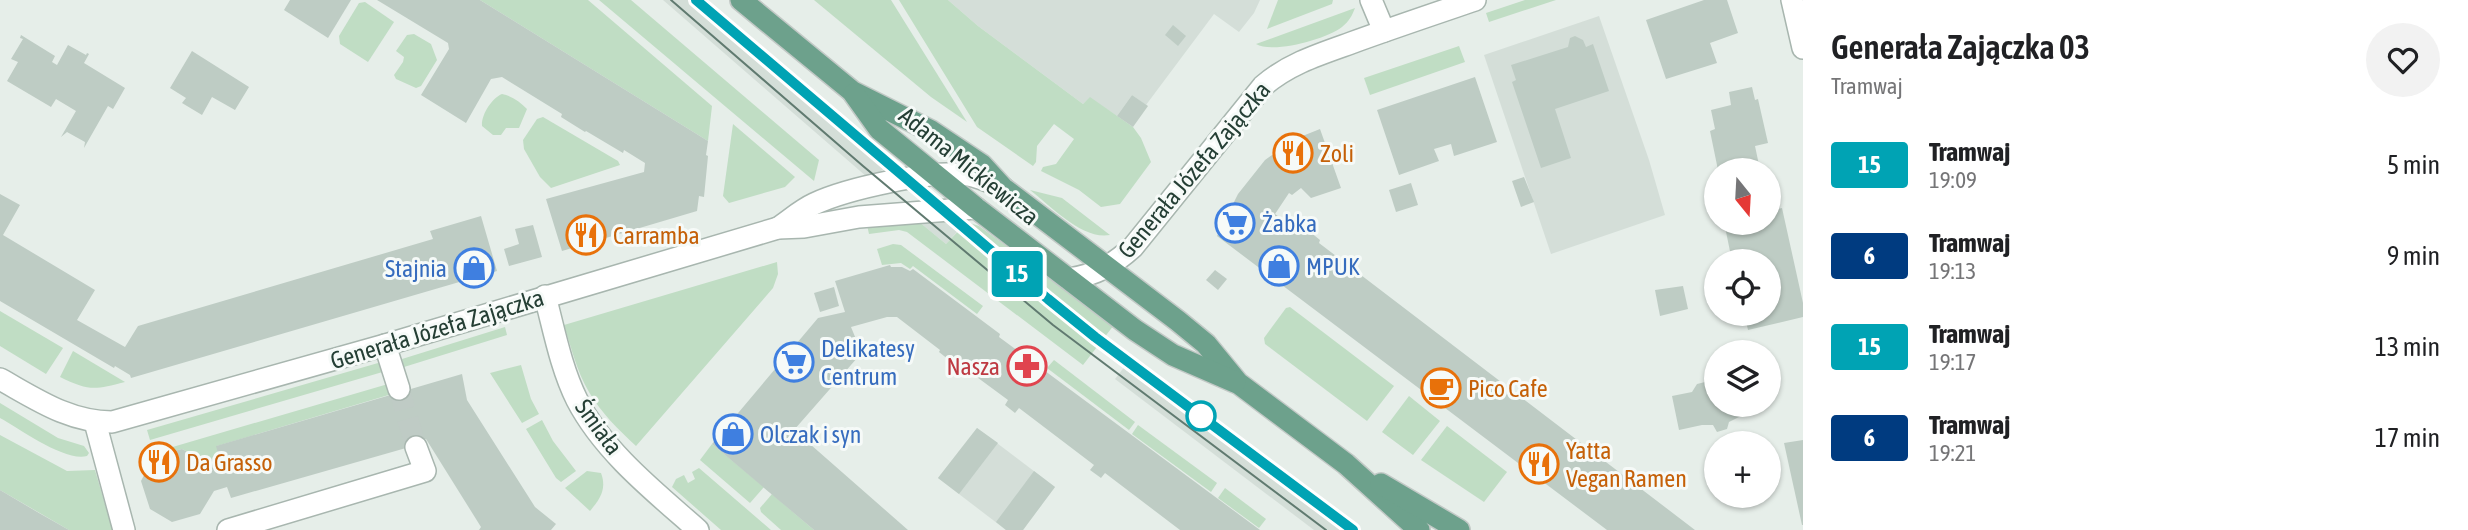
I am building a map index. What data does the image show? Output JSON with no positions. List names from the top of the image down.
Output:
{
  "streets": {
    "main road": ["Adama Mickiewicza"],
    "street": ["Generała Józefa Zajączka", "Śmiała"]
  },
  "crossings": [
    ["Adama Mickiewicza", "Generała Józefa Zajączka"],
    ["Generała Józefa Zajączka", "Śmiała"]
  ],
  "places": {
    "restaurant": [
      "Zoli",
      "Carramba",
      "Da Grasso",
      "Yatta Vegan Ramen"
    ],
    "supermarket": ["Żabka", "Delikatesy Centrum"],
    "shop": ["MPUK", "Stajnia", "Olczak i syn"],
    "pharmacy": ["Nasza"],
    "cafe": ["Pico Cafe"]
  },
  "lines": ["tram line 15"],
  "north": "bottom",
  "page": {
    "on_map": "15",
    "heading": ["Generała Zajączka 03", "Tramwaj"],
    "list": [
      {
        "mark": "15",
        "name": "Tramwaj",
        "note": "19:09",
        "value": "5 min"
      },
      {
        "mark": "6",
        "name": "Tramwaj",
        "note": "19:13",
        "value": "9 min"
      },
      {
        "mark": "15",
        "name": "Tramwaj",
        "note": "19:17",
        "value": "13 min"
      },
      {
        "mark": "6",
        "name": "Tramwaj",
        "note": "19:21",
        "value": "17 min"
      }
    ],
    "map_buttons": "+"
  }
}
